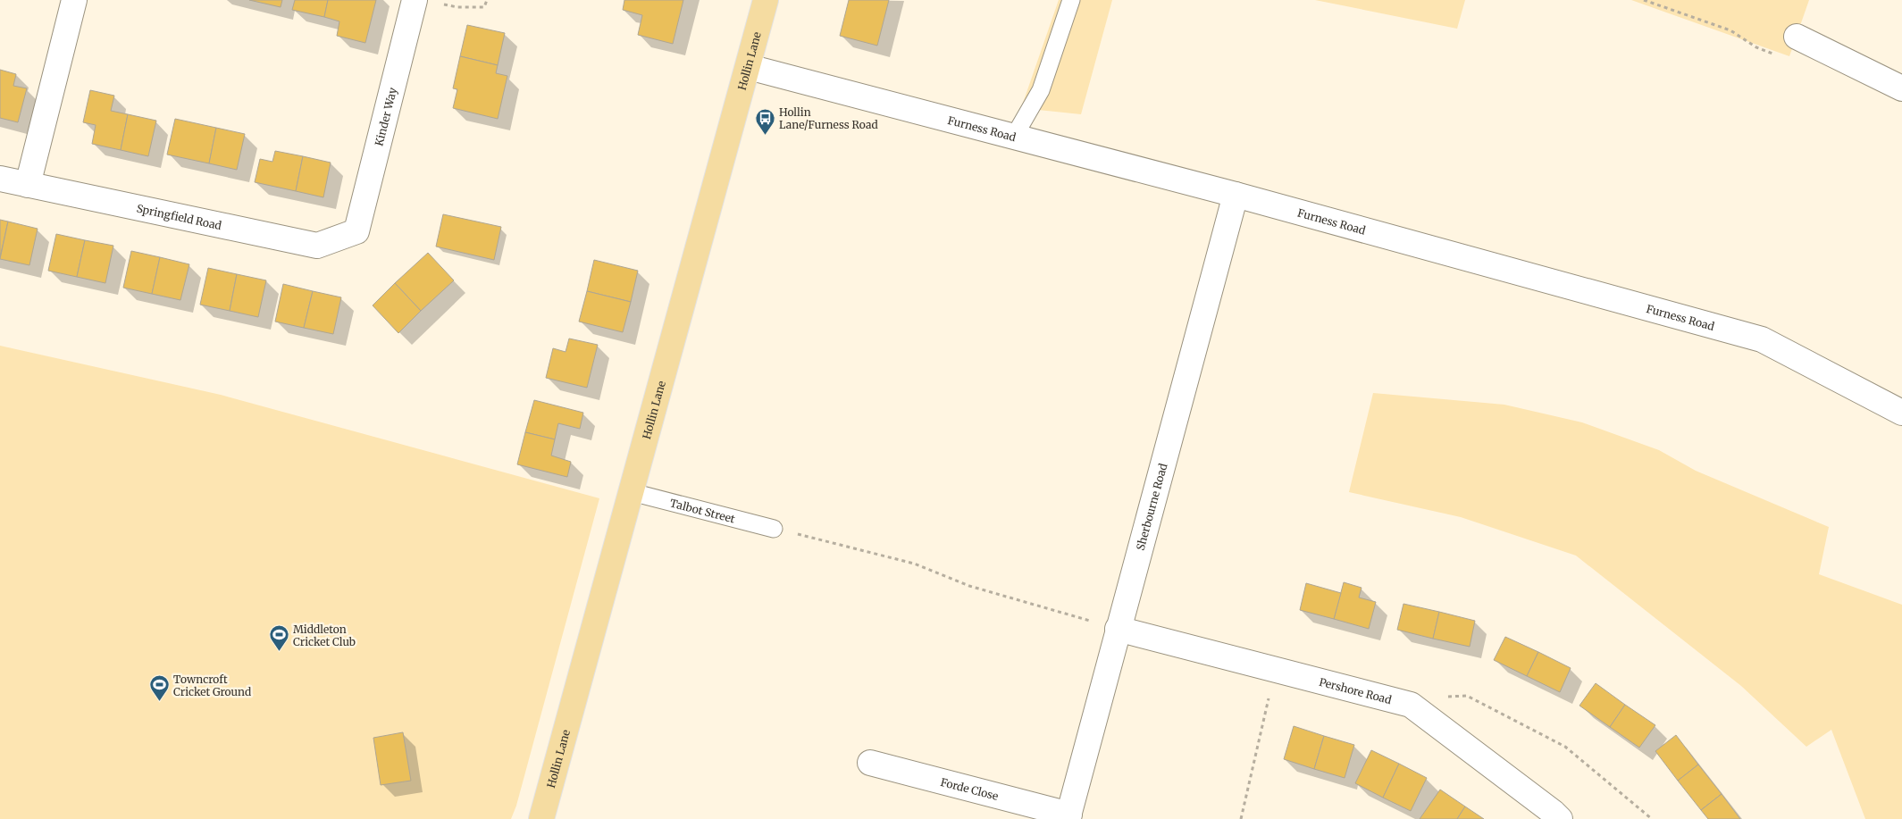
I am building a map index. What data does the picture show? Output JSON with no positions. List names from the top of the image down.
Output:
{
  "streets": {
    "main road": ["Hollin Lane"],
    "street": [
      "Kinder Way",
      "Furness Road",
      "Springfield Road",
      "Sherbourne Road",
      "Pershore Road",
      "Forde Close"
    ],
    "lane": ["Talbot Street"]
  },
  "crossings": [
    ["Hollin Lane", "Furness Road"],
    ["Hollin Lane", "Talbot Street"],
    ["Kinder Way", "Springfield Road"],
    ["Furness Road", "Sherbourne Road"],
    ["Sherbourne Road", "Pershore Road"],
    ["Sherbourne Road", "Forde Close"]
  ],
  "places": {
    "bus stop": ["Hollin Lane/Furness Road"],
    "sports": ["Middleton Cricket Club", "Towncroft Cricket Ground"]
  }
}
